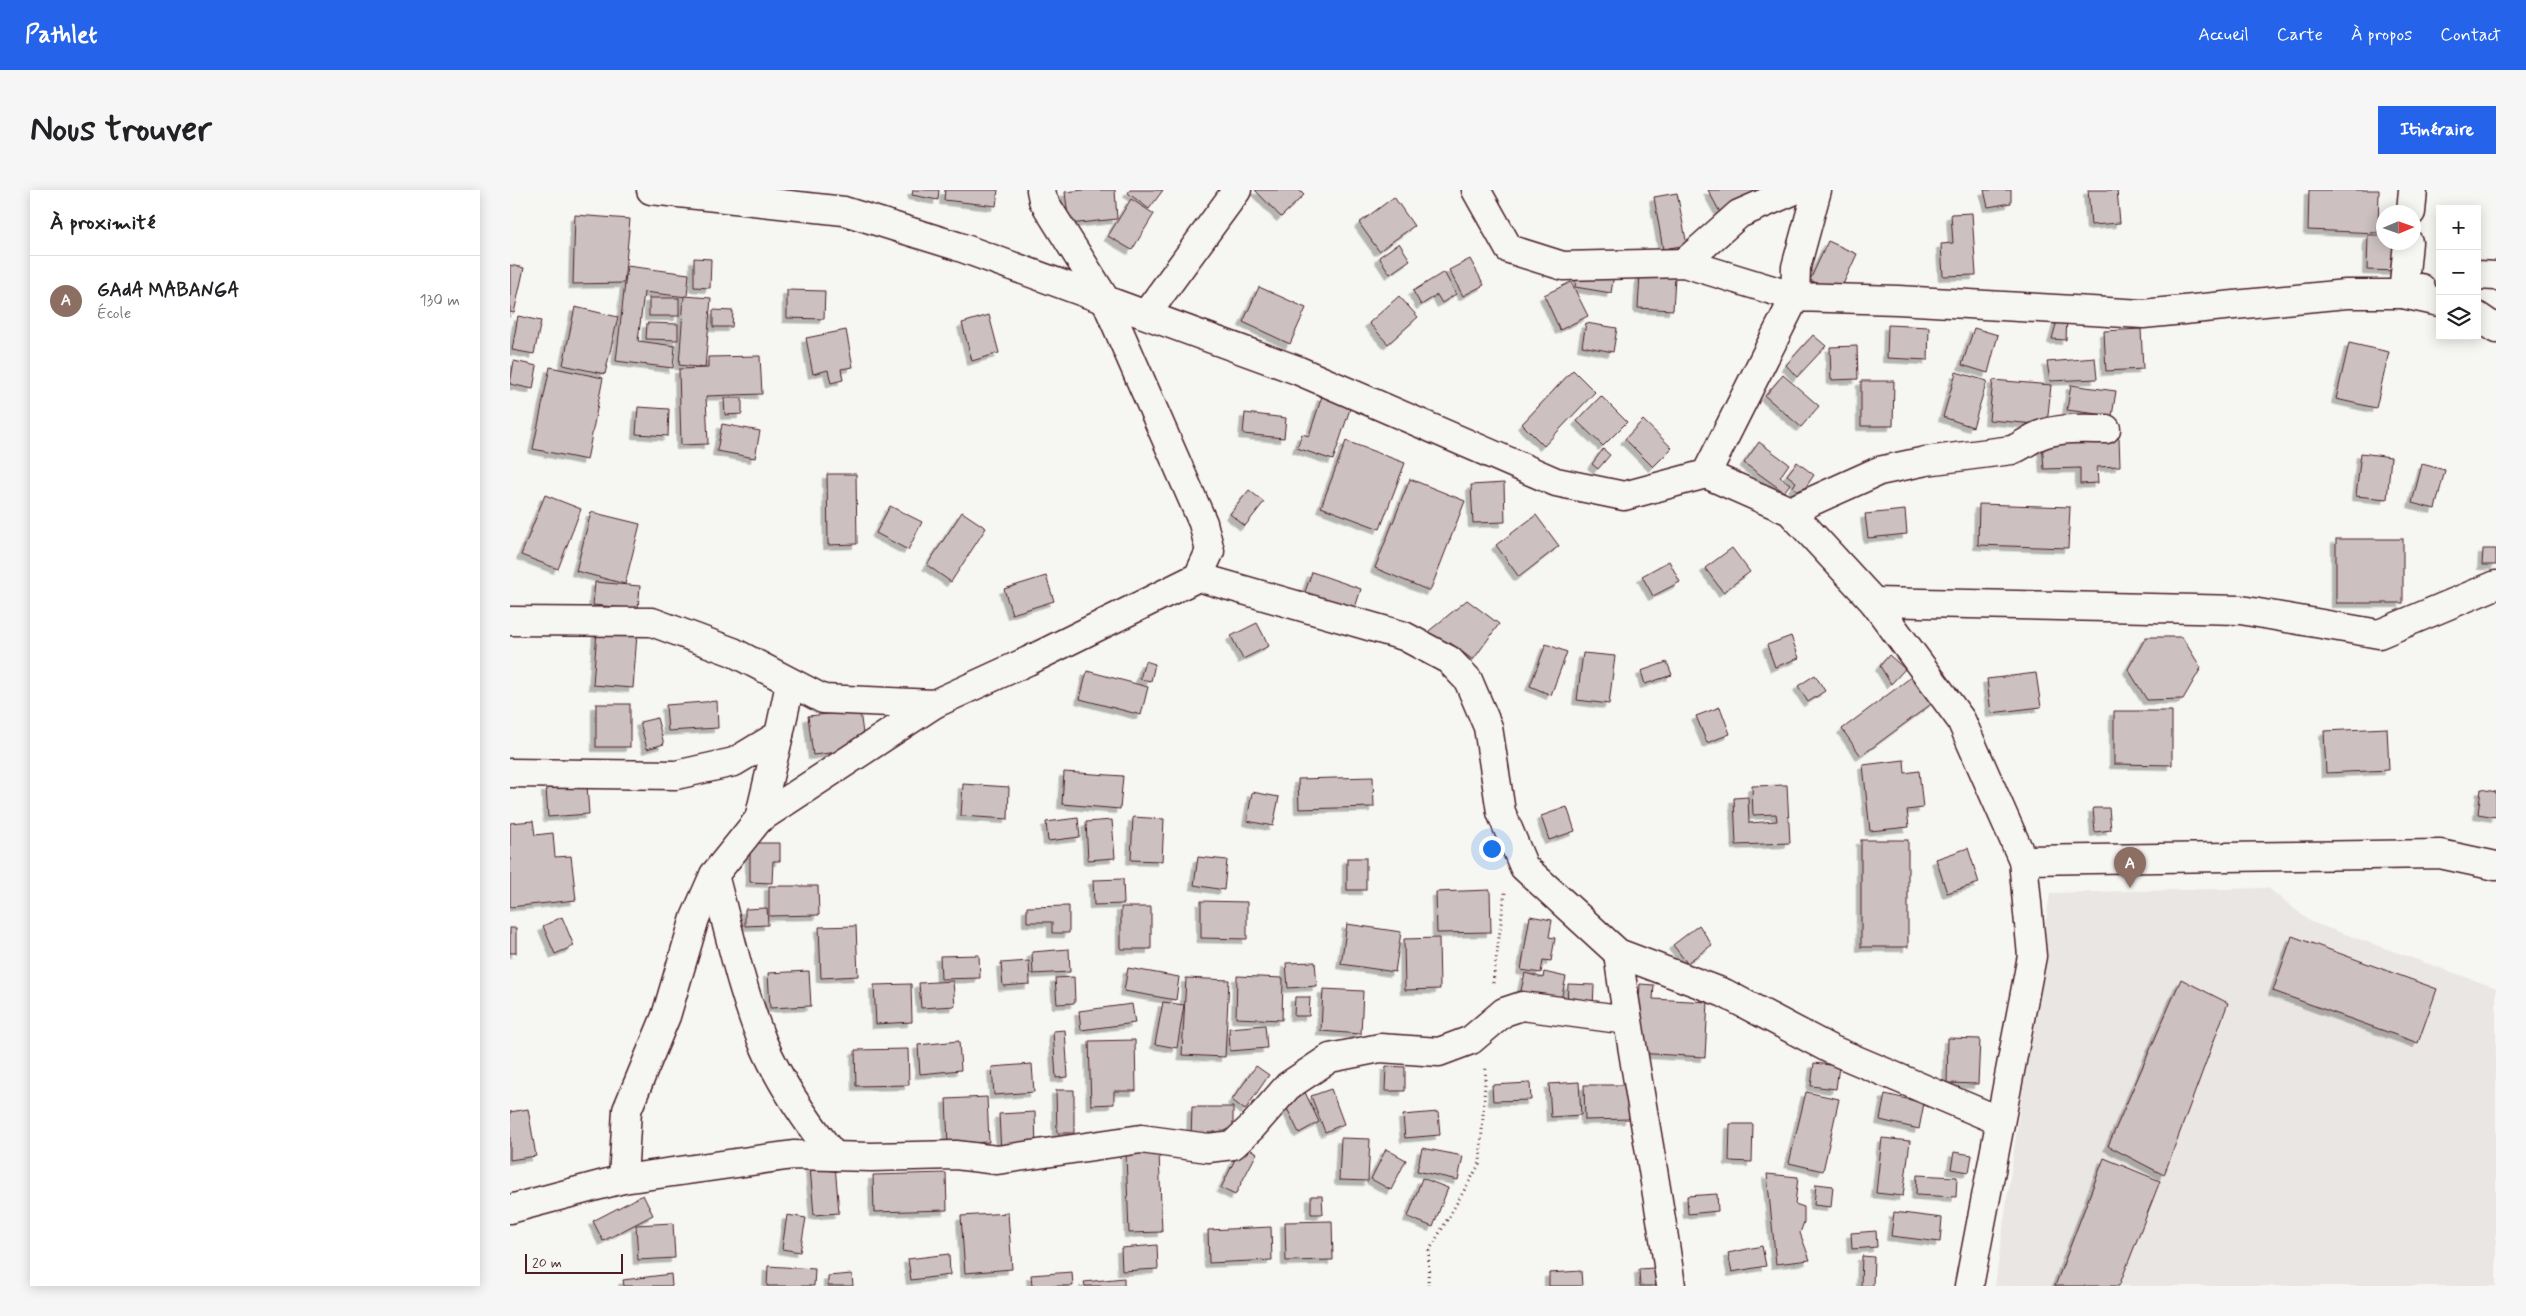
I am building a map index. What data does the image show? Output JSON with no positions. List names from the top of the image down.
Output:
{
  "scale_bar": "20 m",
  "north": "right",
  "page": {
    "header": "Pathlet",
    "nav": [
      "Accueil",
      "Carte",
      "À propos",
      "Contact"
    ],
    "buttons": "Itinéraire",
    "title": "Nous trouver",
    "heading": "À proximité",
    "map_buttons": ["+", "−"],
    "list": [
      {
        "mark": "A",
        "name": "GAdA MABANGA",
        "note": "École",
        "value": "130 m"
      }
    ],
    "pins": "A",
    "scale": "20 m"
  }
}
